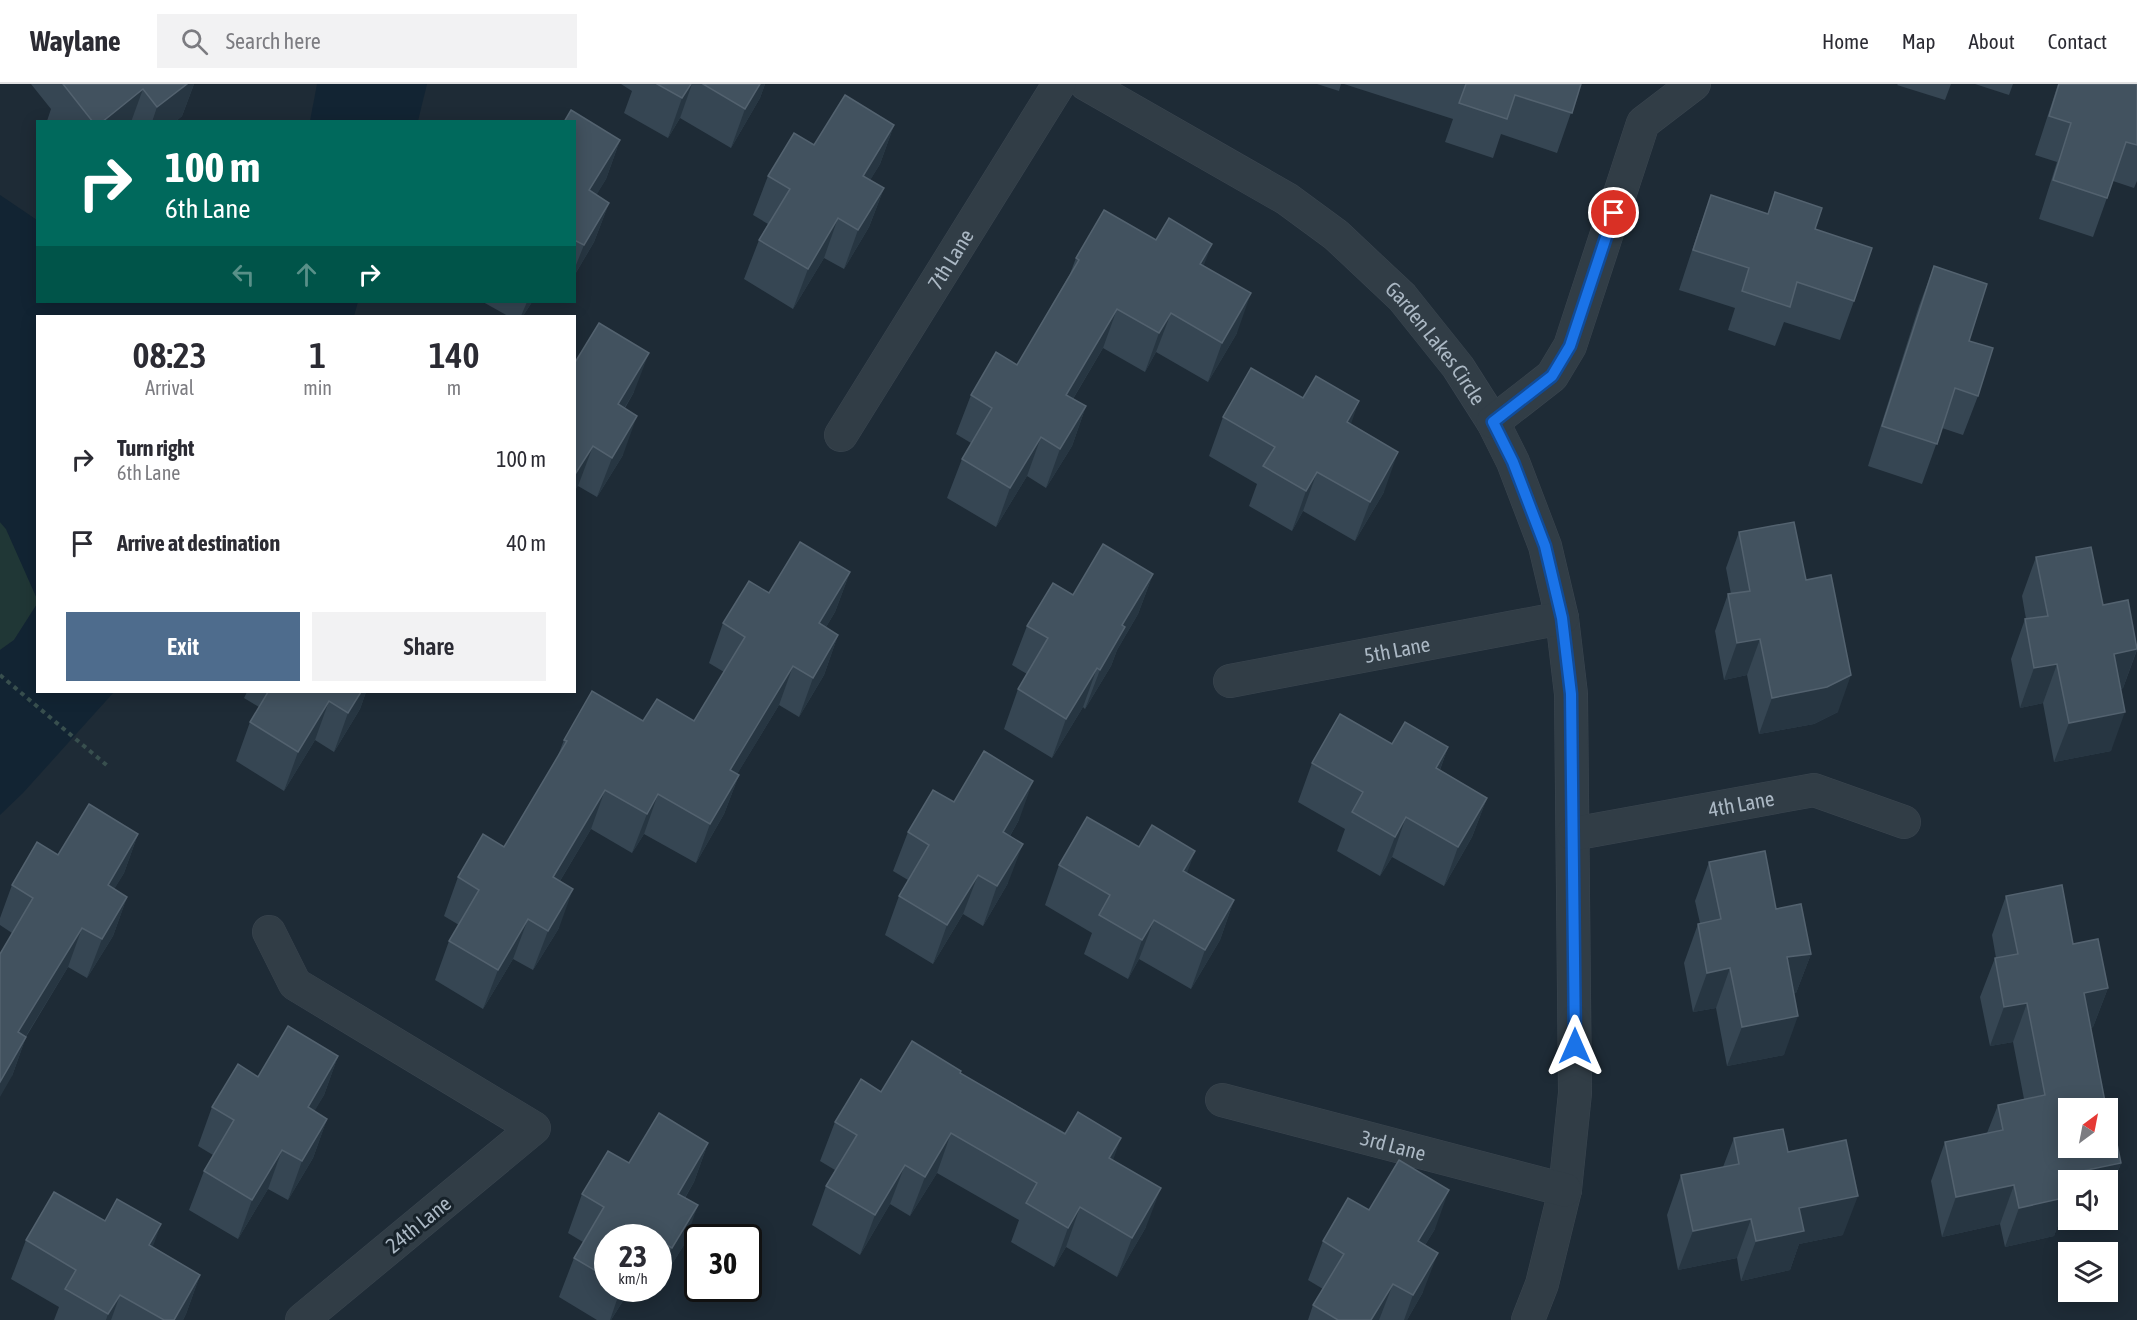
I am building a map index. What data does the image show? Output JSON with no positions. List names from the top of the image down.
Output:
{
  "streets": {
    "street": [
      "7th Lane",
      "Garden Lakes Circle",
      "5th Lane",
      "4th Lane",
      "3rd Lane",
      "24th Lane"
    ]
  },
  "crossings": [
    ["Garden Lakes Circle", "5th Lane"],
    ["Garden Lakes Circle", "4th Lane"],
    ["Garden Lakes Circle", "3rd Lane"]
  ],
  "north": "top right",
  "page": {
    "header": "Waylane",
    "search": "Search here",
    "nav": [
      "Home",
      "Map",
      "About",
      "Contact"
    ],
    "turn": ["100 m", "6th Lane"],
    "eta": [
      "08:23",
      "Arrival",
      "1",
      "min",
      "140",
      "m"
    ],
    "list": [
      {
        "name": "Turn right",
        "note": "6th Lane",
        "value": "100 m"
      },
      {
        "name": "Arrive at destination",
        "value": "40 m"
      }
    ],
    "buttons": ["Exit", "Share"],
    "speed": "23 km/h",
    "limit": "30"
  }
}
